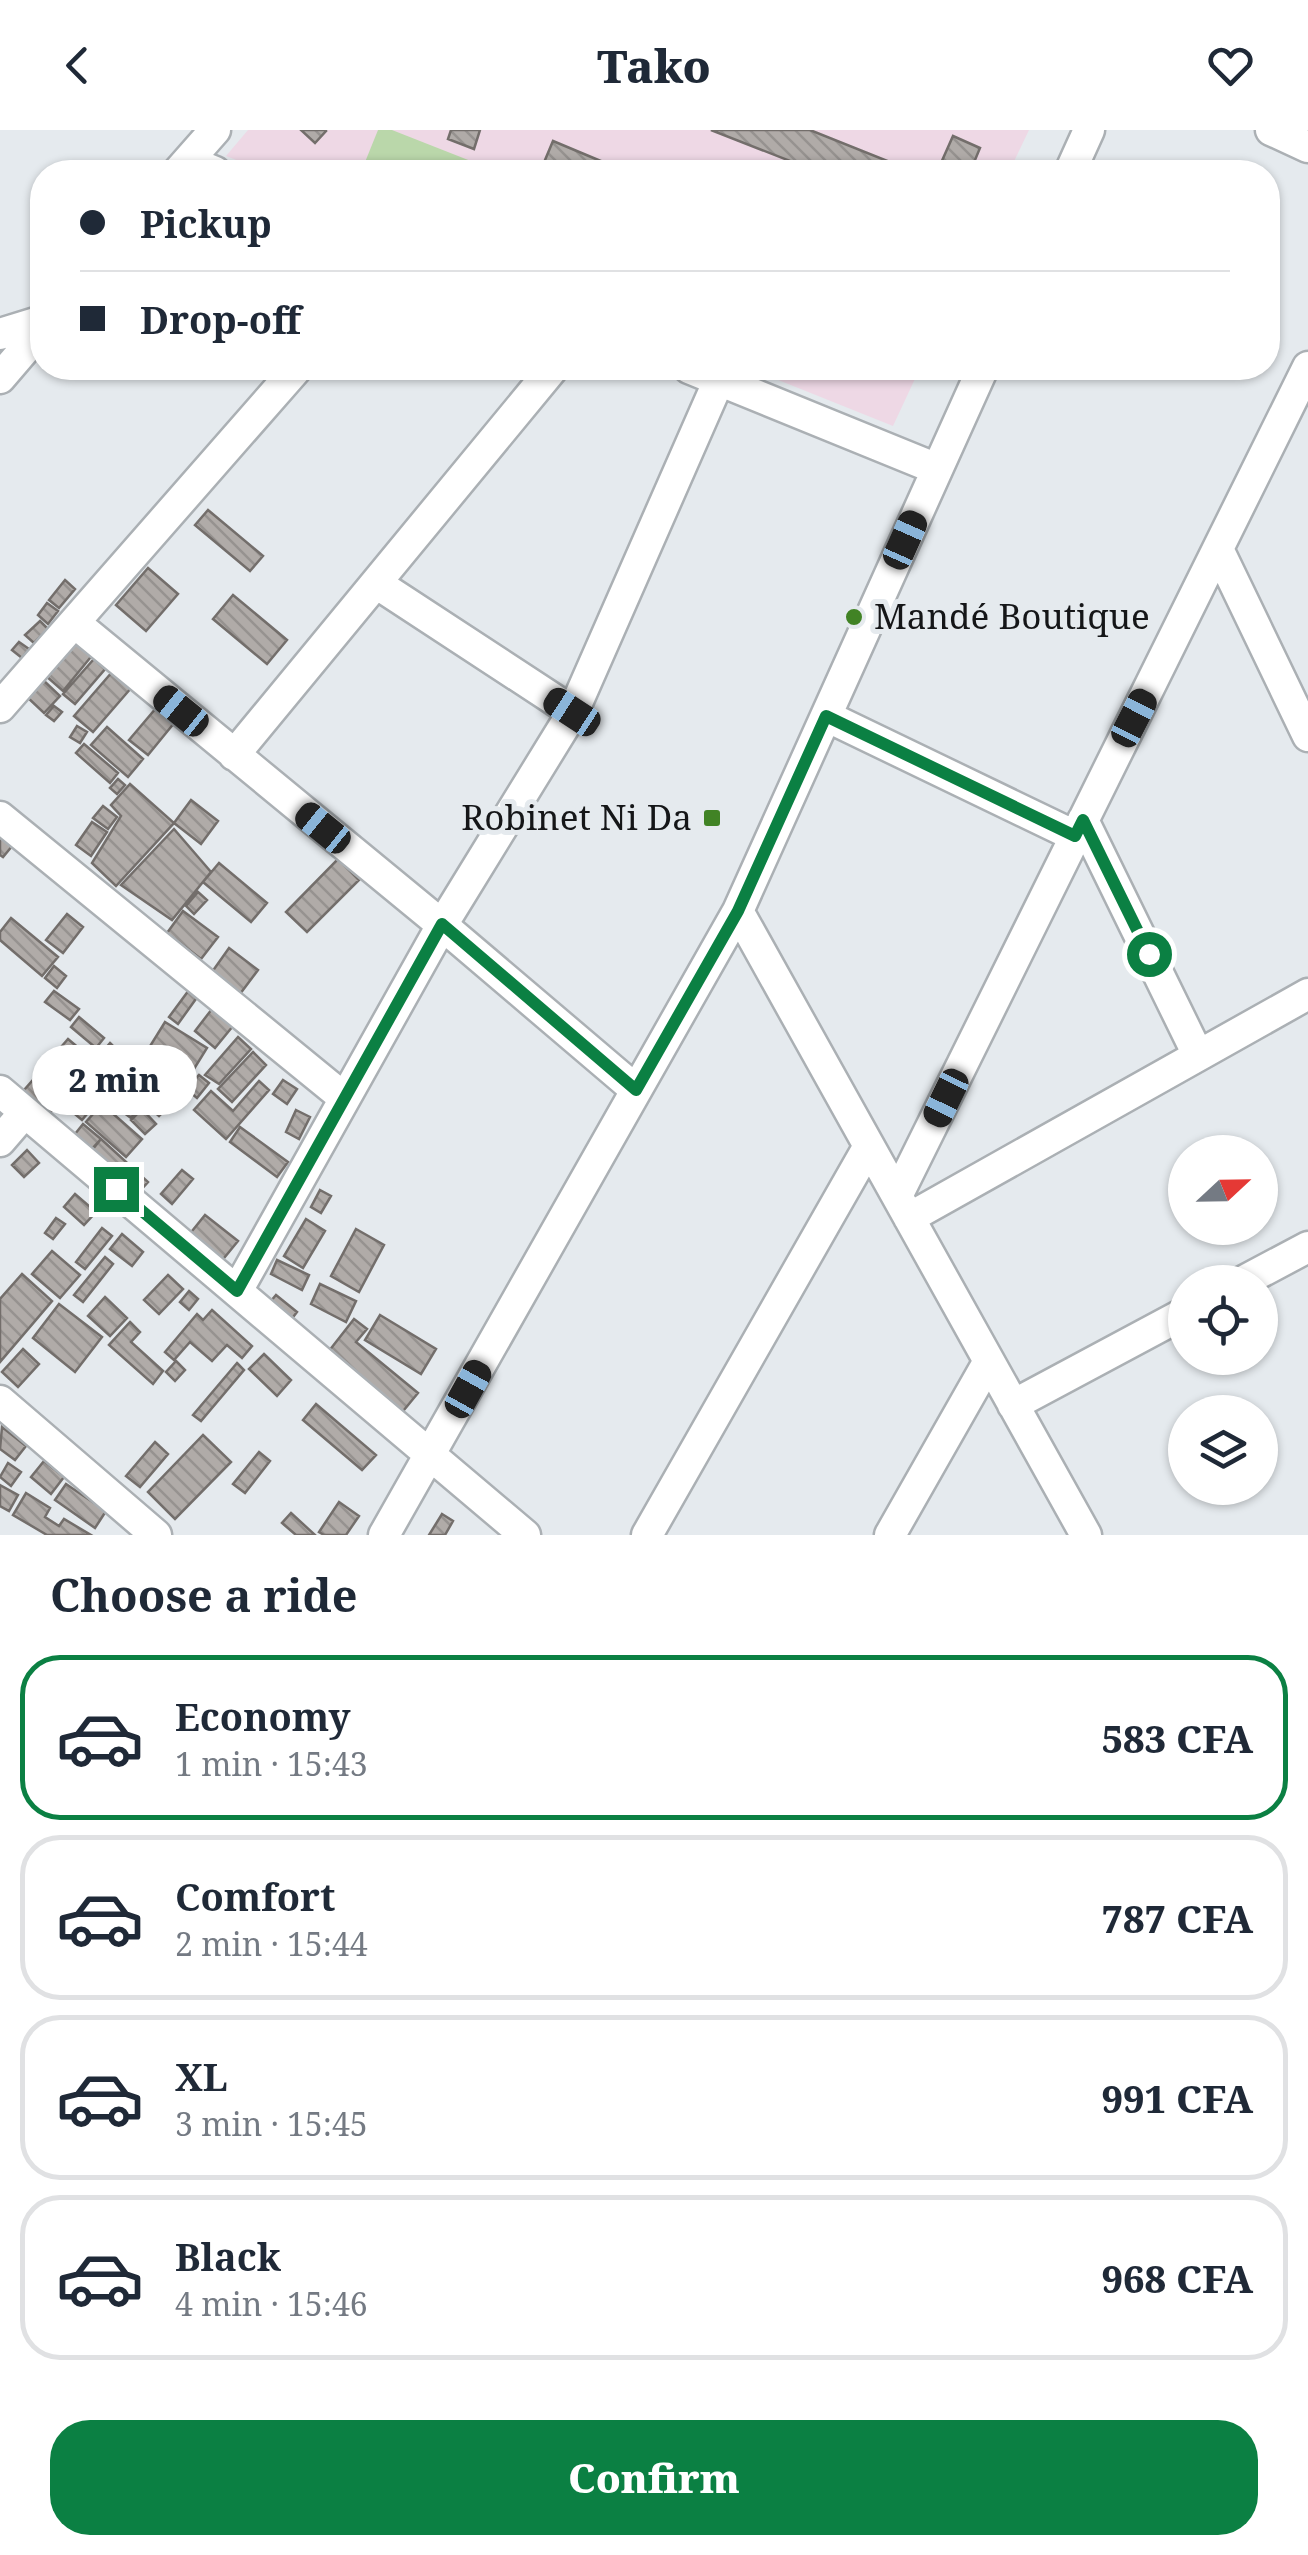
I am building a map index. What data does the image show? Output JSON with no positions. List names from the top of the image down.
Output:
{
  "places": {
    "other": ["Mandé Boutique"],
    "transit": ["Robinet Ni Da"]
  },
  "north": "right",
  "page": {
    "header": "Tako",
    "banner": ["Pickup", "Drop-off"],
    "bubble": "2 min",
    "heading": "Choose a ride",
    "list": [
      {
        "name": "Economy",
        "note": "1 min · 15:43",
        "value": "583 CFA"
      },
      {
        "name": "Comfort",
        "note": "2 min · 15:44",
        "value": "787 CFA"
      },
      {
        "name": "XL",
        "note": "3 min · 15:45",
        "value": "991 CFA"
      },
      {
        "name": "Black",
        "note": "4 min · 15:46",
        "value": "968 CFA"
      }
    ],
    "buttons": "Confirm"
  }
}
